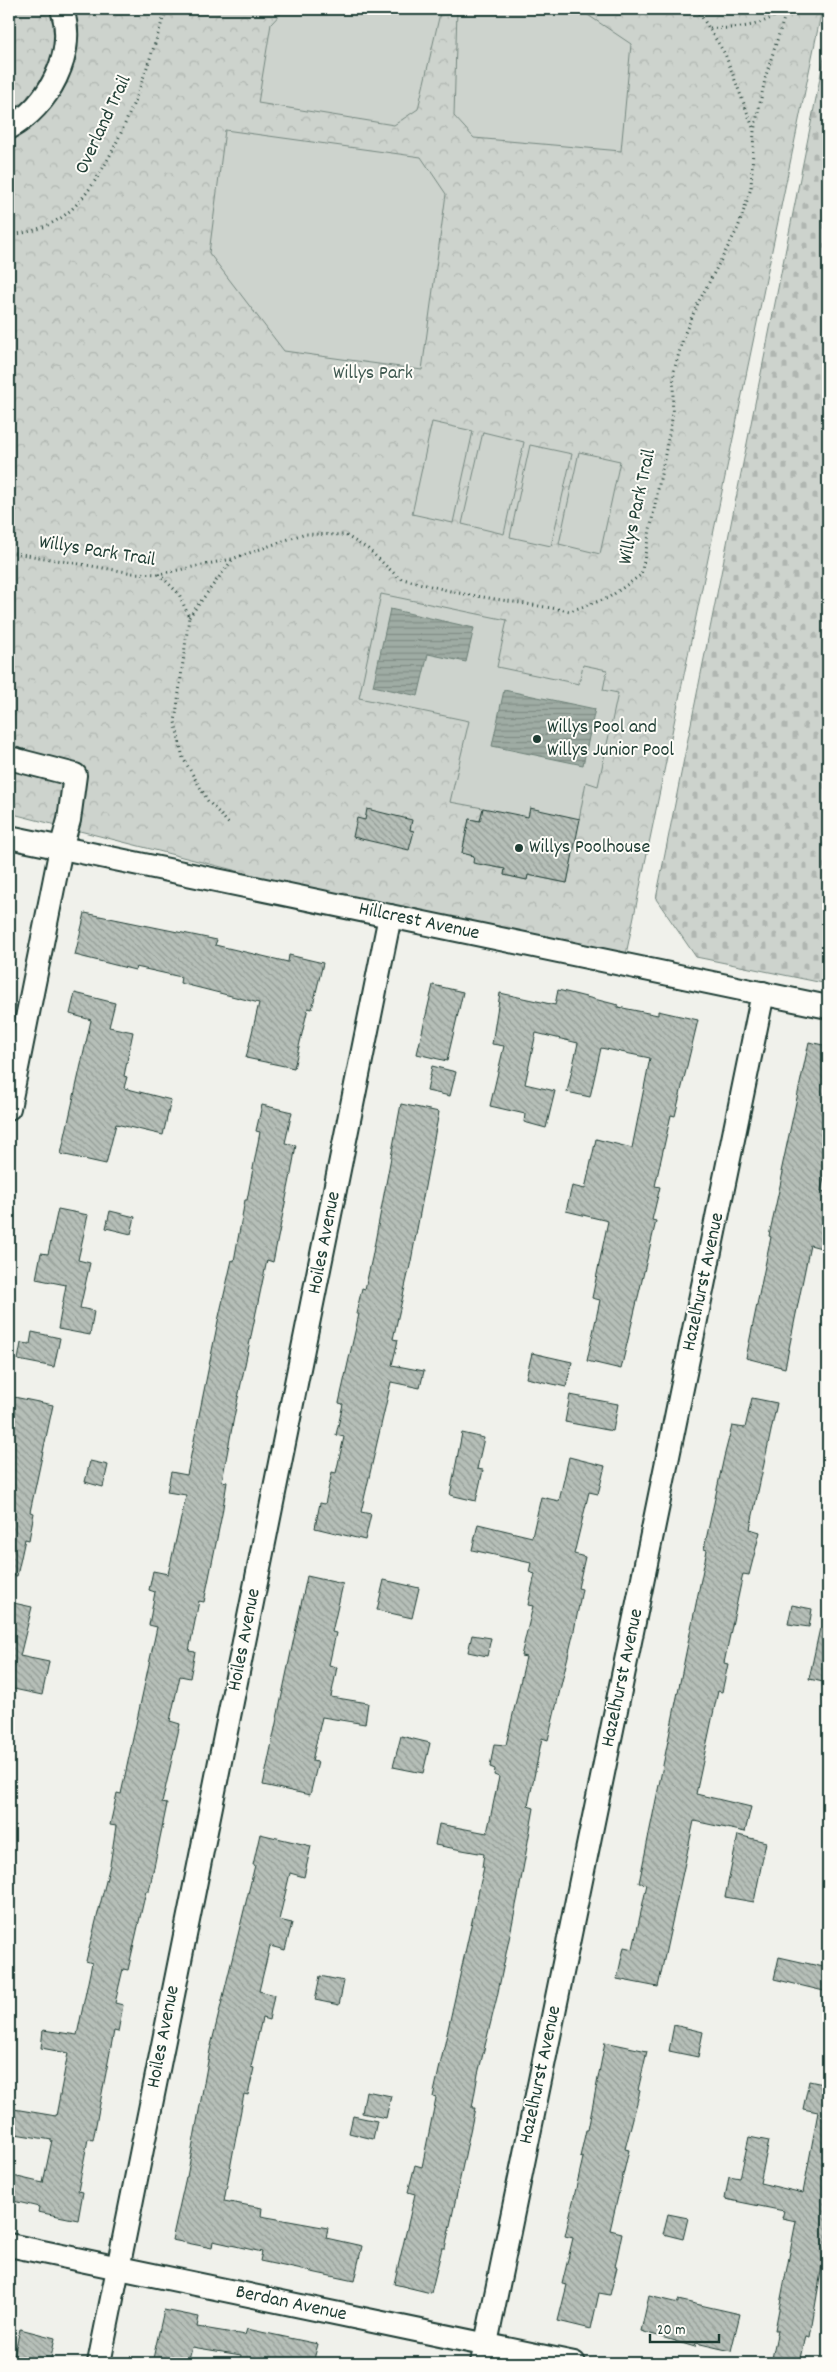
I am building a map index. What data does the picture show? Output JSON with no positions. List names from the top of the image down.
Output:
{
  "streets": {
    "street": [
      "Hillcrest Avenue",
      "Hoiles Avenue",
      "Hazelhurst Avenue",
      "Berdan Avenue"
    ],
    "path": ["Overland Trail", "Willys Park Trail"]
  },
  "crossings": [
    ["Hillcrest Avenue", "Hoiles Avenue"],
    ["Hillcrest Avenue", "Hazelhurst Avenue"],
    ["Hoiles Avenue", "Berdan Avenue"],
    ["Hazelhurst Avenue", "Berdan Avenue"]
  ],
  "parks": ["Willys Park"],
  "places": ["Willys Pool and Willys Junior Pool", "Willys Poolhouse"],
  "scale_bar": "20 m"
}
